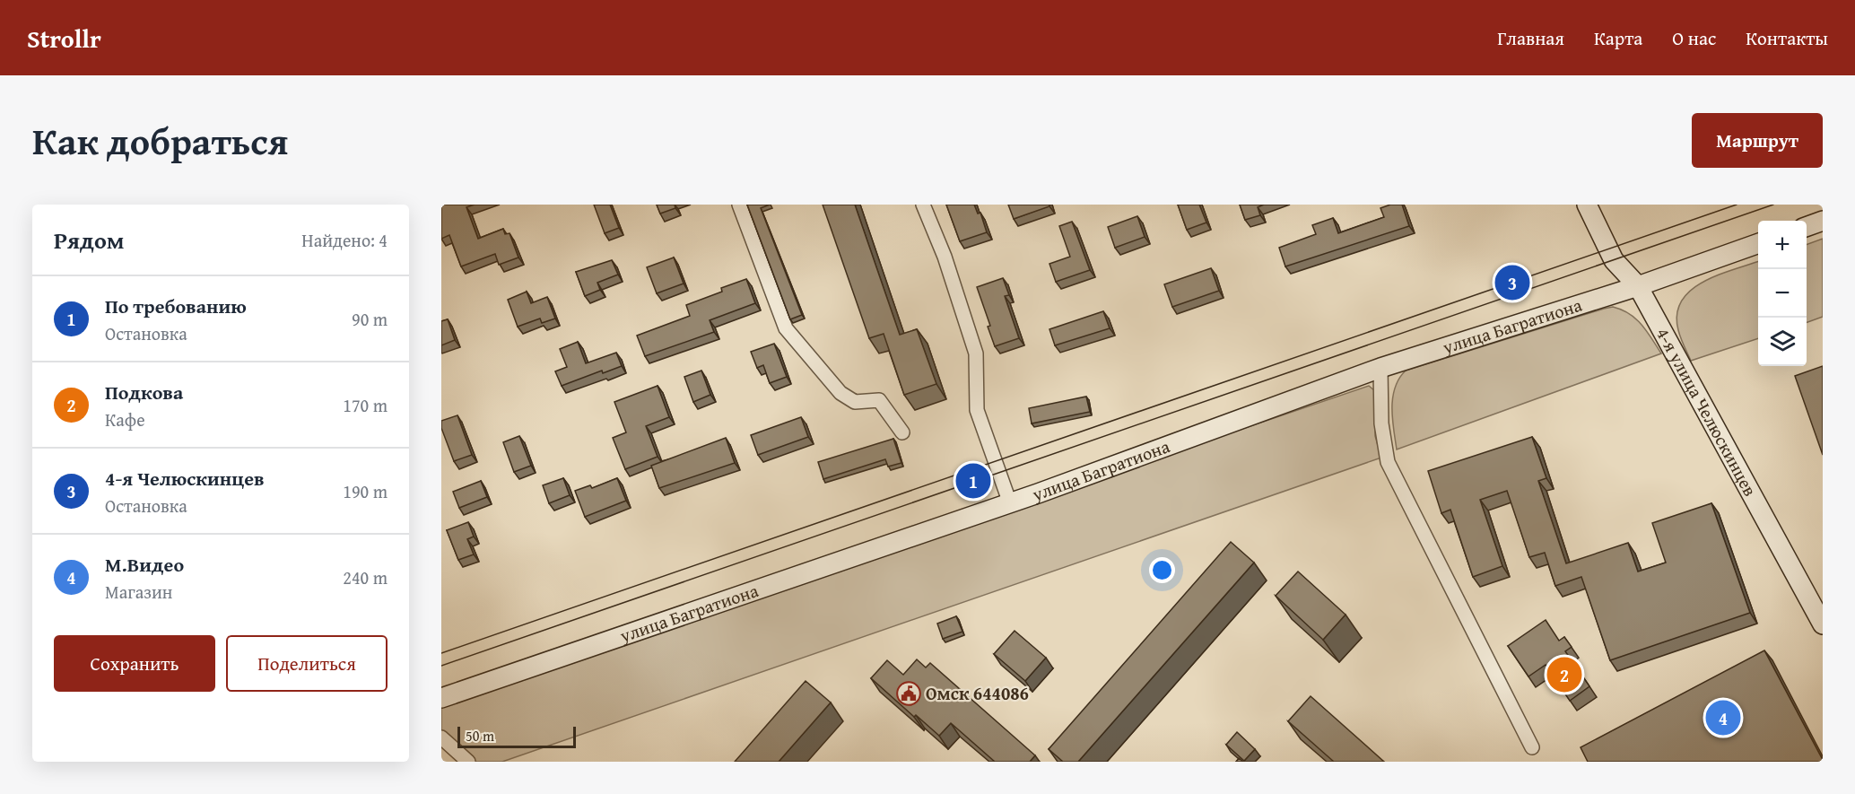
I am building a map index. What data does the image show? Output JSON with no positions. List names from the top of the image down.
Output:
{
  "streets": {
    "street": ["улица Багратиона", "4-я улица Челюскинцев"]
  },
  "crossings": [
    ["улица Багратиона", "4-я улица Челюскинцев"]
  ],
  "places": {
    "public building": ["Омск 644086"]
  },
  "scale_bar": "50 m",
  "page": {
    "header": "Strollr",
    "nav": [
      "Главная",
      "Карта",
      "О нас",
      "Контакты"
    ],
    "title": "Как добраться",
    "buttons": [
      "Маршрут",
      ["Сохранить", "Поделиться"]
    ],
    "heading": ["Рядом", "Найдено: 4"],
    "map_buttons": ["+", "−"],
    "pins": [
      "3",
      "1",
      "2",
      "4"
    ],
    "list": [
      {
        "mark": "1",
        "name": "По требованию",
        "note": "Остановка",
        "value": "90 m"
      },
      {
        "mark": "2",
        "name": "Подкова",
        "note": "Кафе",
        "value": "170 m"
      },
      {
        "mark": "3",
        "name": "4-я Челюскинцев",
        "note": "Остановка",
        "value": "190 m"
      },
      {
        "mark": "4",
        "name": "М.Видео",
        "note": "Магазин",
        "value": "240 m"
      }
    ],
    "scale": "50 m"
  }
}
